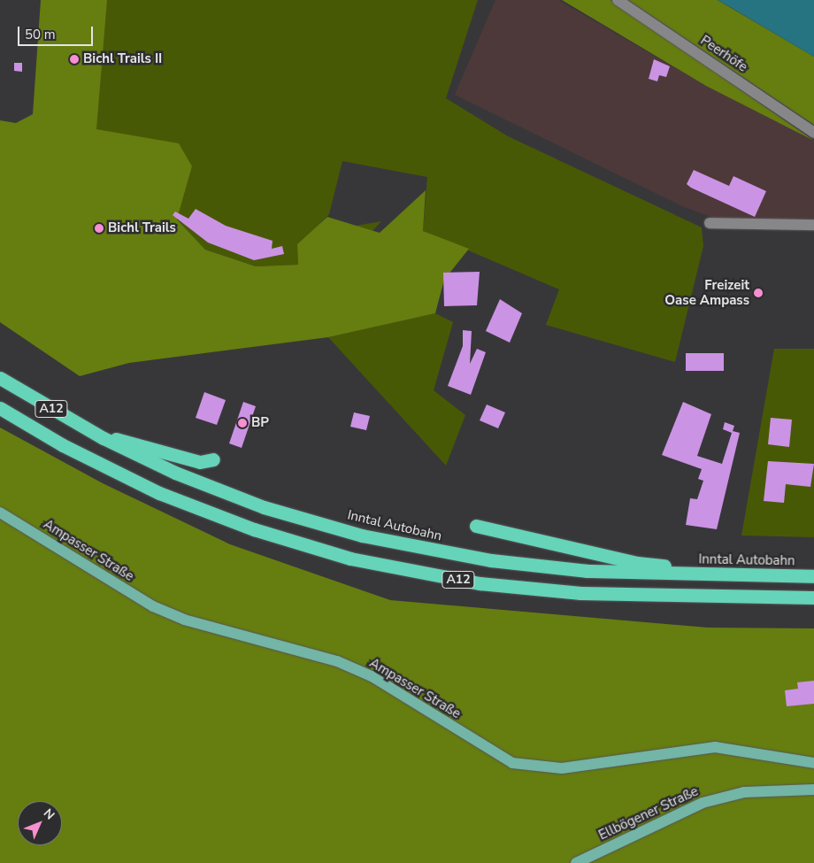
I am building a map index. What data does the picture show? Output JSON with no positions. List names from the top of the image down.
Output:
{
  "streets": {
    "highway": ["A12", "Inntal Autobahn"],
    "main road": ["Ampasser Straße", "Ellbögener Straße"],
    "street": ["Peerhöfe"]
  },
  "places": [
    "Bichl Trails II",
    "Bichl Trails",
    "Freizeit Oase Ampass",
    "BP"
  ],
  "scale_bar": "50 m",
  "north": "top right"
}
